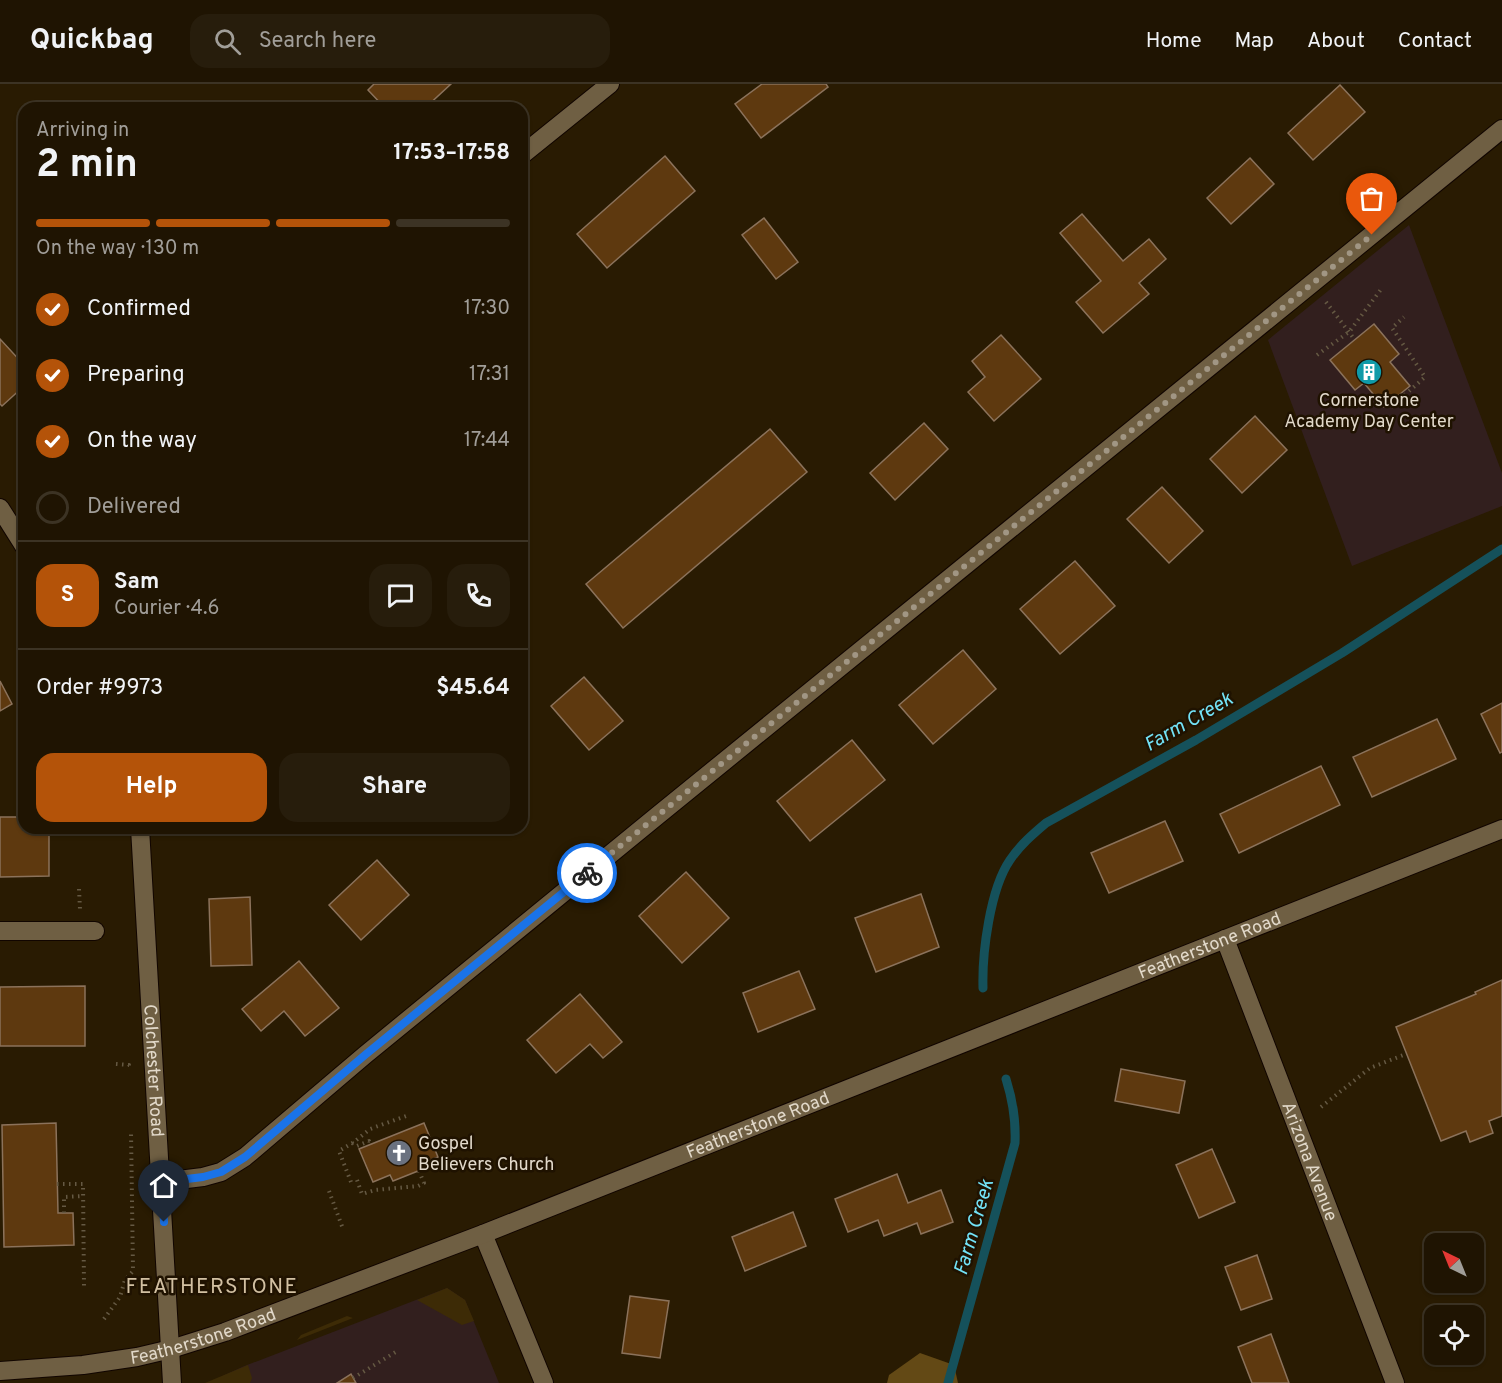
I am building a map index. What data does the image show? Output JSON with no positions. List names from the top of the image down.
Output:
{
  "streets": {
    "street": ["Featherstone Road", "Colchester Road", "Arizona Avenue"]
  },
  "crossings": [
    ["Featherstone Road", "Colchester Road"],
    ["Featherstone Road", "Arizona Avenue"]
  ],
  "districts": ["FEATHERSTONE"],
  "water": ["Farm Creek"],
  "places": {
    "building": ["Cornerstone Academy Day Center"],
    "church": ["Gospel Believers Church"]
  },
  "north": "top left",
  "page": {
    "header": "Quickbag",
    "search": "Search here",
    "nav": [
      "Home",
      "Map",
      "About",
      "Contact"
    ],
    "heading": ["2 min", "Arriving in", "17:53–17:58"],
    "panel": [
      "Sam",
      "Courier · 4.6",
      "Order #9973",
      "$45.64"
    ],
    "bar": "On the way · 130 m",
    "list": [
      ["Confirmed", "17:30"],
      ["Preparing", "17:31"],
      ["On the way", "17:44"],
      "Delivered"
    ],
    "round": "S",
    "buttons": ["Help", "Share"]
  }
}
